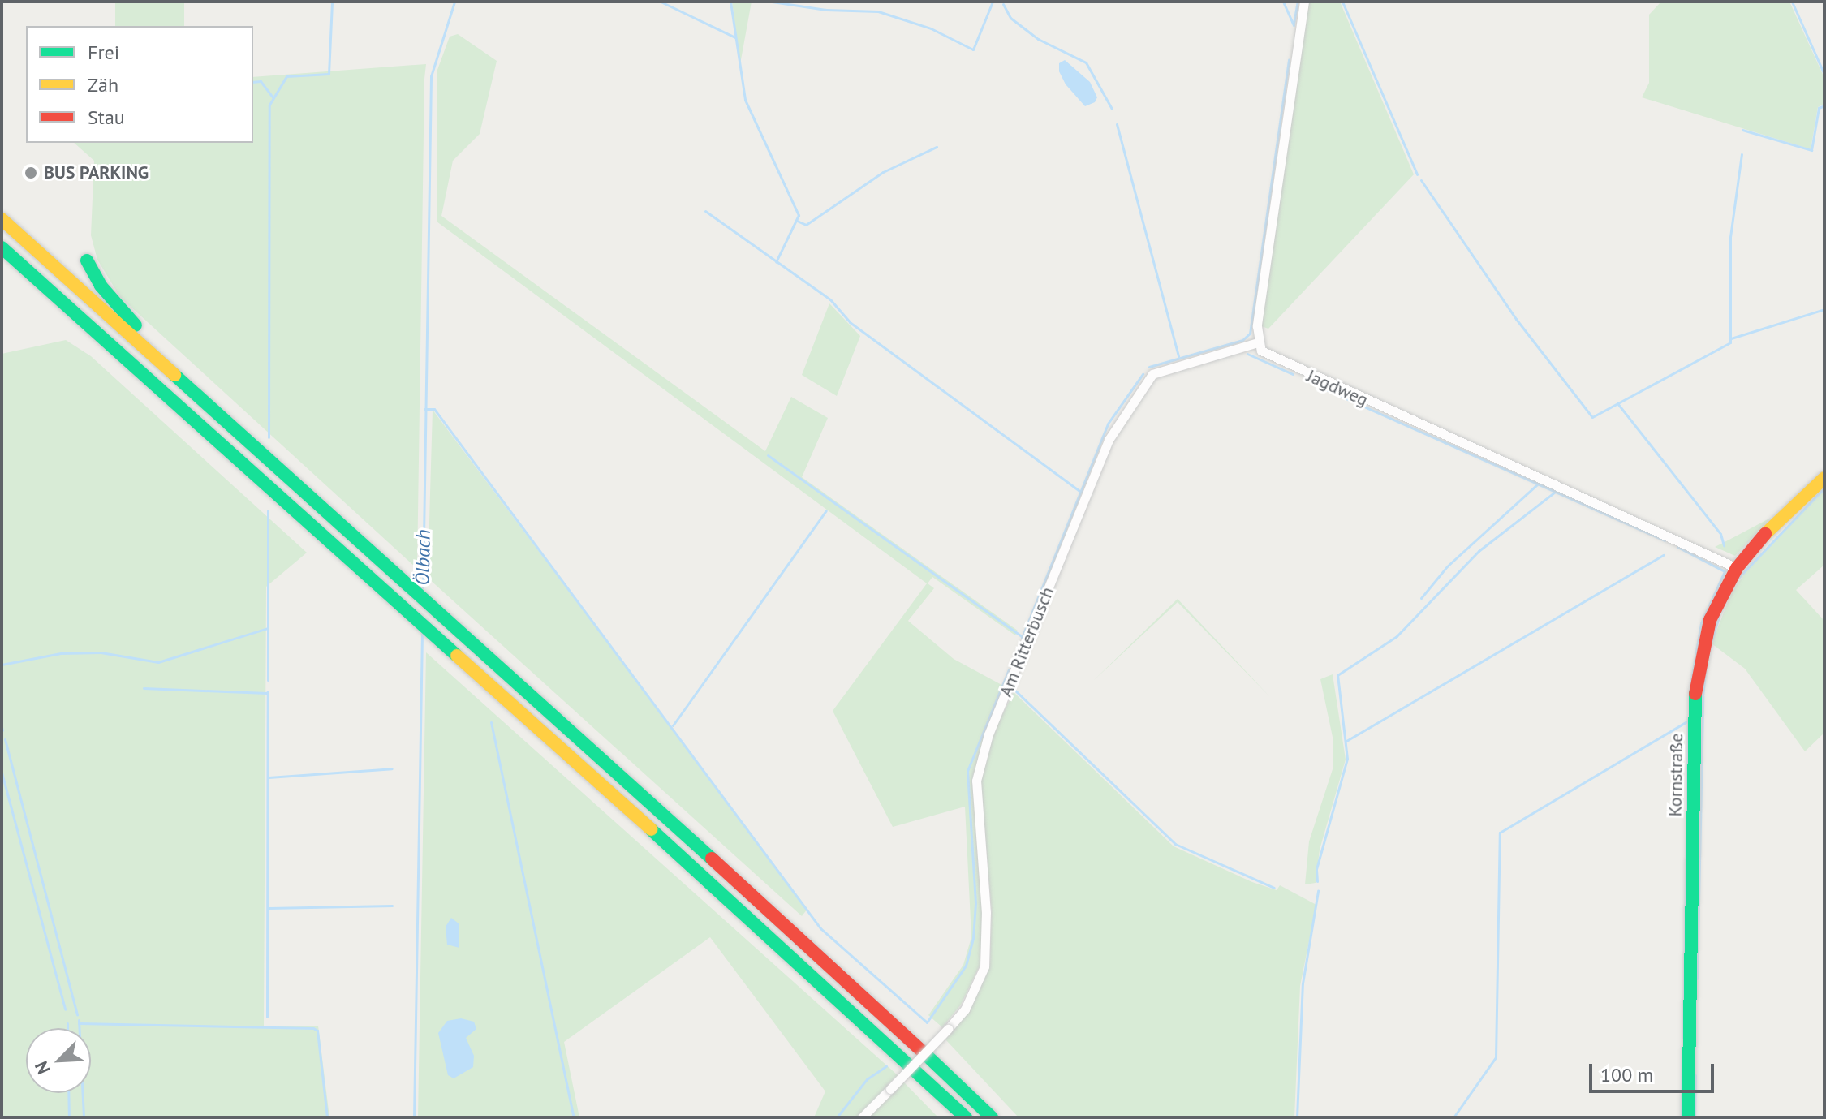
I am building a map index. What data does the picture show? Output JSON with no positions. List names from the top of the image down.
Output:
{
  "streets": {
    "main road": ["Kornstraße"],
    "street": ["Jagdweg", "Am Ritterbusch"]
  },
  "crossings": [
    ["Jagdweg", "Am Ritterbusch"],
    ["Jagdweg", "Kornstraße"]
  ],
  "water": ["Ölbach"],
  "places": ["BUS PARKING"],
  "legend": ["Frei", "Zäh", "Stau"],
  "scale_bar": "100 m",
  "north": "bottom left"
}
